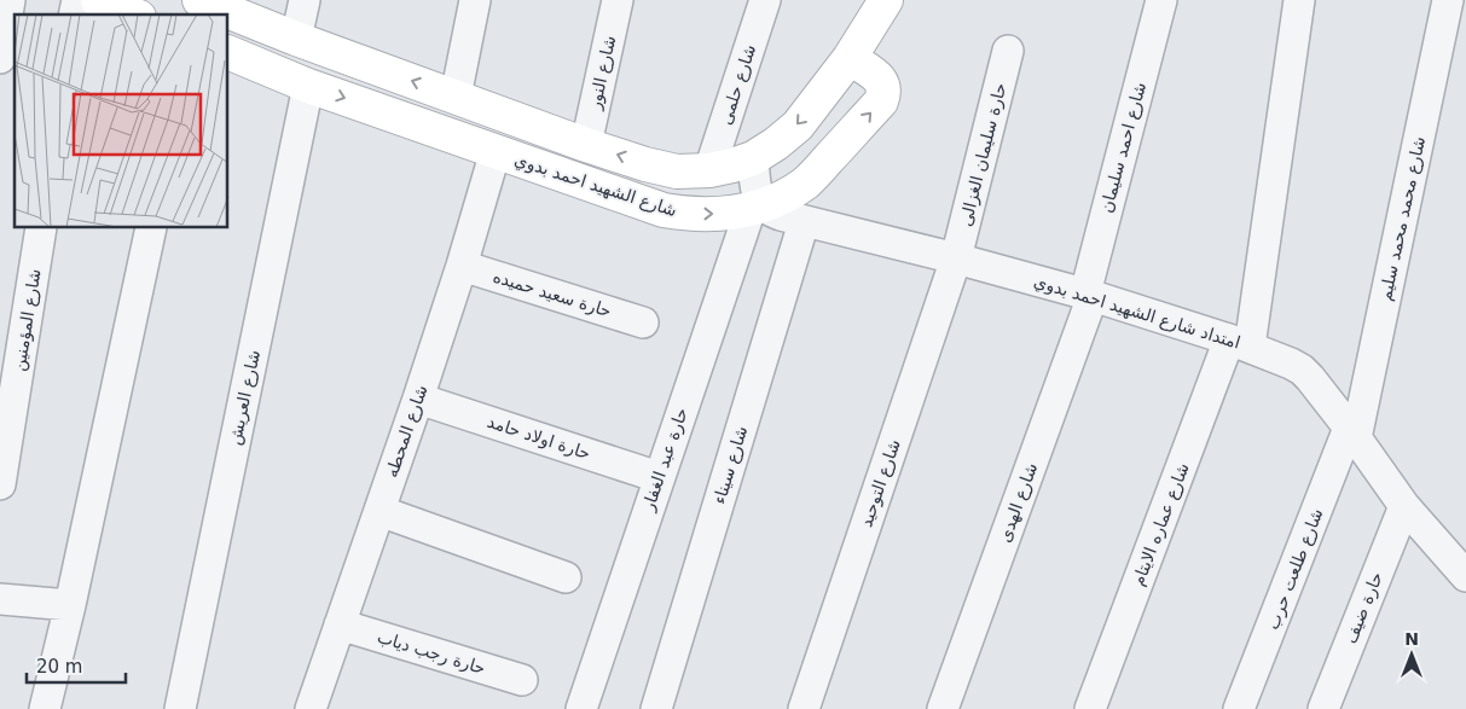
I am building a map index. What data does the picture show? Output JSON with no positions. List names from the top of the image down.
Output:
{
  "streets": {
    "street": [
      "شارع النور",
      "شارع حلمى",
      "شارع احمد سليمان",
      "حارة سليمان الغزالى",
      "شارع الشهيد احمد بدوي",
      "شارع محمد محمد سليم",
      "حارة سعيد حميده",
      "امتداد شارع الشهيد احمد بدوي",
      "شارع المؤمنين",
      "شارع العريش",
      "شارع المحطه",
      "حارة اولاد حامد",
      "حارة عبد الغفار",
      "شارع سيناء",
      "شارع التوحيد",
      "شارع الهدى",
      "شارع عماره الايتام",
      "شارع طلعت حرب",
      "حارة ضيف",
      "حارة رجب دياب"
    ]
  },
  "crossings": [
    ["شارع النور", "شارع الشهيد احمد بدوي"],
    ["شارع حلمى", "شارع الشهيد احمد بدوي"],
    ["شارع احمد سليمان", "امتداد شارع الشهيد احمد بدوي"],
    ["شارع احمد سليمان", "شارع الهدى"],
    ["حارة سليمان الغزالى", "امتداد شارع الشهيد احمد بدوي"],
    ["حارة سليمان الغزالى", "شارع التوحيد"],
    ["شارع الشهيد احمد بدوي", "امتداد شارع الشهيد احمد بدوي"],
    ["شارع الشهيد احمد بدوي", "شارع العريش"],
    ["شارع الشهيد احمد بدوي", "شارع المحطه"],
    ["شارع الشهيد احمد بدوي", "حارة عبد الغفار"],
    ["شارع محمد محمد سليم", "امتداد شارع الشهيد احمد بدوي"],
    ["شارع محمد محمد سليم", "شارع طلعت حرب"],
    ["حارة سعيد حميده", "شارع المحطه"],
    ["امتداد شارع الشهيد احمد بدوي", "حارة عبد الغفار"],
    ["امتداد شارع الشهيد احمد بدوي", "شارع سيناء"],
    ["امتداد شارع الشهيد احمد بدوي", "شارع التوحيد"],
    ["امتداد شارع الشهيد احمد بدوي", "شارع الهدى"],
    ["امتداد شارع الشهيد احمد بدوي", "شارع عماره الايتام"],
    ["امتداد شارع الشهيد احمد بدوي", "شارع طلعت حرب"],
    ["امتداد شارع الشهيد احمد بدوي", "حارة ضيف"],
    ["شارع المحطه", "حارة اولاد حامد"],
    ["شارع المحطه", "حارة رجب دياب"],
    ["حارة اولاد حامد", "حارة عبد الغفار"]
  ],
  "scale_bar": "20 m",
  "north": "top"
}
